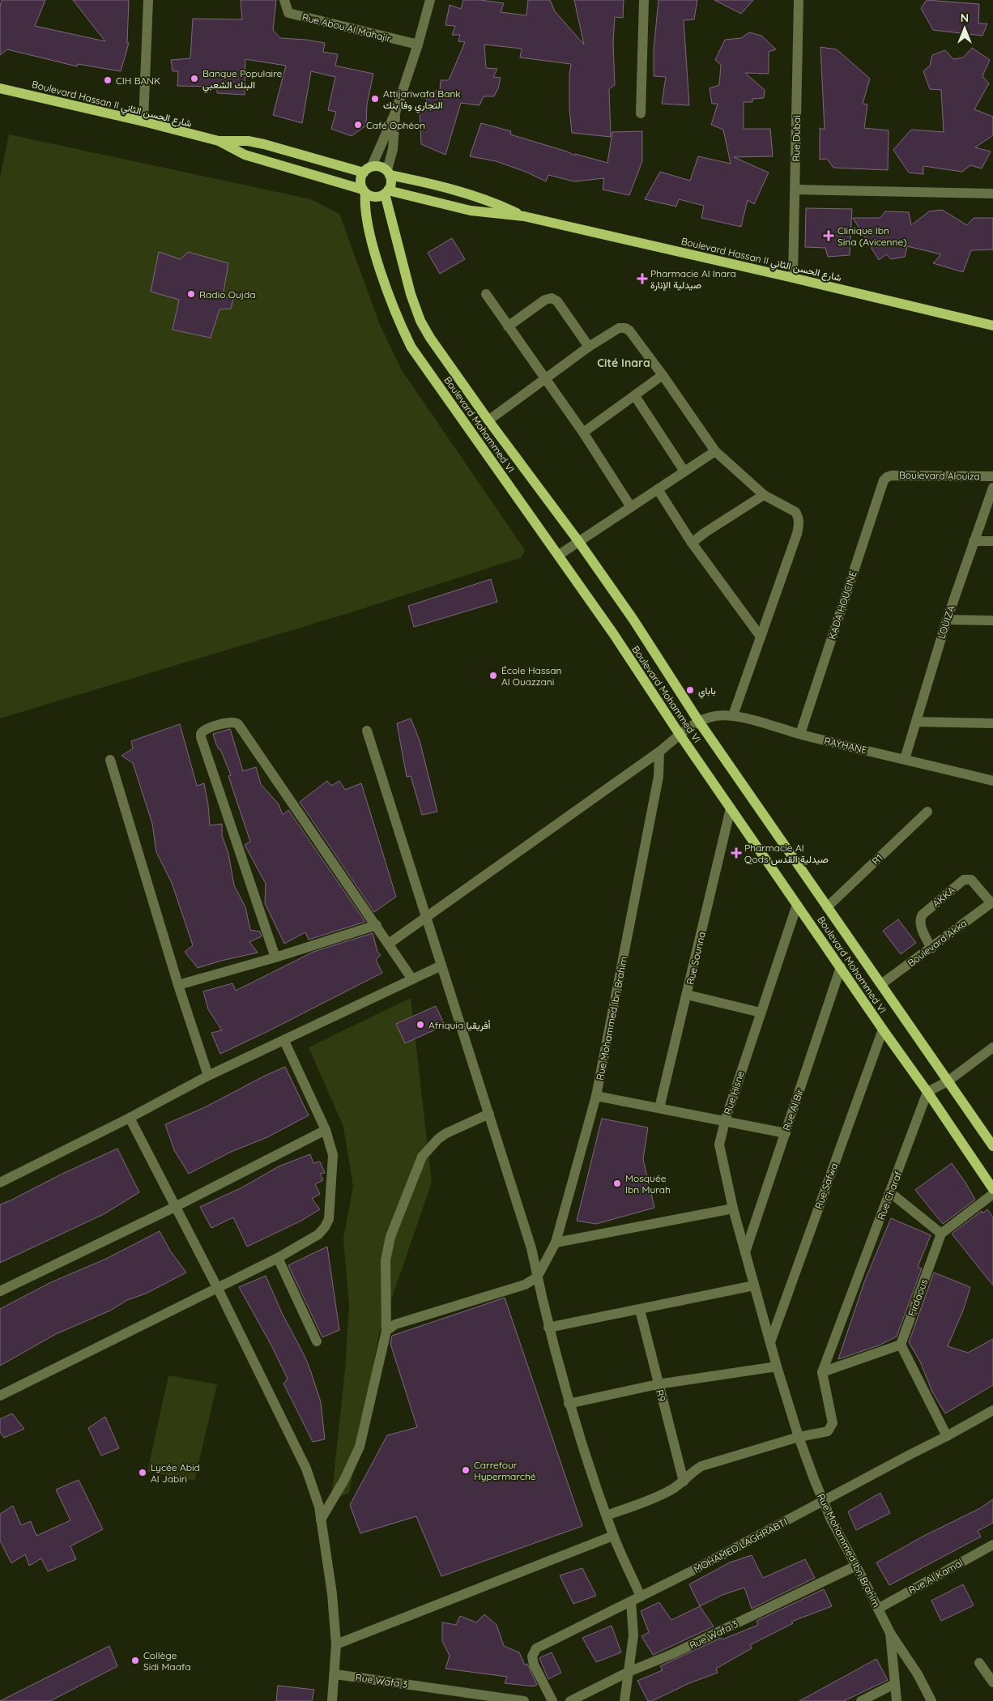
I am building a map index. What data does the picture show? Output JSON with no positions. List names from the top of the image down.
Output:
{
  "streets": {
    "main road": ["Boulevard Hassan II شارع الحسن الثاني", "Boulevard Mohammed VI"],
    "street": [
      "Rue Abou Al Mahajir",
      "Rue Dubai",
      "Boulevard Alouiza",
      "KADA HOUCINE",
      "LOUIZA",
      "RAYHANE",
      "R1",
      "AKKA",
      "Boulevard Akka",
      "Rue Sounna",
      "Rue Mohammed Ibn Brahim",
      "Rue Hisne",
      "Rue Al Bir",
      "Rue Safwa",
      "Rue Charaf",
      "Firdaous",
      "R9",
      "MOHAMED LAGHRABTI",
      "Rue Al Kamal",
      "Rue Wafa 3"
    ]
  },
  "crossings": [
    ["Boulevard Hassan II شارع الحسن الثاني", "Rue Dubai"],
    ["Boulevard Hassan II شارع الحسن الثاني", "Boulevard Mohammed VI"],
    ["Boulevard Mohammed VI", "RAYHANE"],
    ["Boulevard Mohammed VI", "R1"],
    ["Boulevard Mohammed VI", "Boulevard Akka"],
    ["Boulevard Mohammed VI", "Rue Sounna"],
    ["Boulevard Mohammed VI", "Rue Hisne"],
    ["Boulevard Mohammed VI", "Rue Al Bir"],
    ["Boulevard Mohammed VI", "Rue Safwa"],
    ["Boulevard Mohammed VI", "Rue Charaf"],
    ["Boulevard Alouiza", "KADA HOUCINE"],
    ["KADA HOUCINE", "RAYHANE"],
    ["LOUIZA", "RAYHANE"],
    ["RAYHANE", "Rue Mohammed Ibn Brahim"],
    ["AKKA", "Boulevard Akka"],
    ["Rue Mohammed Ibn Brahim", "Rue Hisne"],
    ["Rue Mohammed Ibn Brahim", "Rue Safwa"],
    ["Rue Mohammed Ibn Brahim", "MOHAMED LAGHRABTI"],
    ["Rue Mohammed Ibn Brahim", "Rue Al Kamal"],
    ["Rue Mohammed Ibn Brahim", "Rue Wafa 3"],
    ["Rue Hisne", "Rue Al Bir"]
  ],
  "districts": ["Cité Inara"],
  "places": {
    "other": [
      "Banque Populaire البنك الشعبي",
      "CIH BANK",
      "Attijariwafa Bank التجاري وفا بنك",
      "Café Ophéon",
      "Radio Oujda",
      "École Hassan Al Ouazzani",
      "باباي",
      "Afriquia أفريقيا",
      "Mosquée Ibn Murah",
      "Carrefour Hypermarché",
      "Lycée Abid Al Jabiri",
      "Collège Sidi Maafa"
    ],
    "health": ["Clinique Ibn Sina (Avicenne)", "Pharmacie Al Inara صيدلية الإنارة", "Pharmacie Al Qods صيدلية القدس"]
  },
  "north": "top"
}
